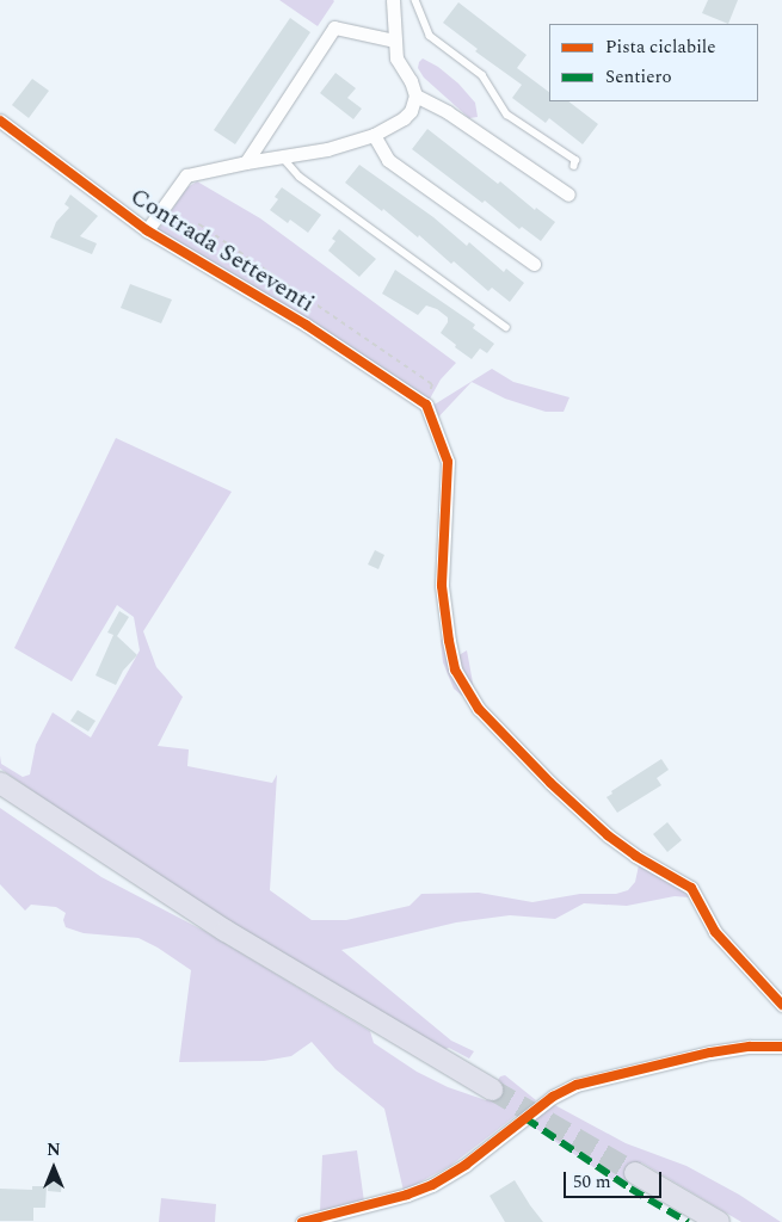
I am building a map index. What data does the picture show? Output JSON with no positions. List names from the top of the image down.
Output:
{
  "streets": {
    "street": ["Contrada Setteventi"]
  },
  "legend": ["Pista ciclabile", "Sentiero"],
  "scale_bar": "50 m",
  "north": "top"
}
